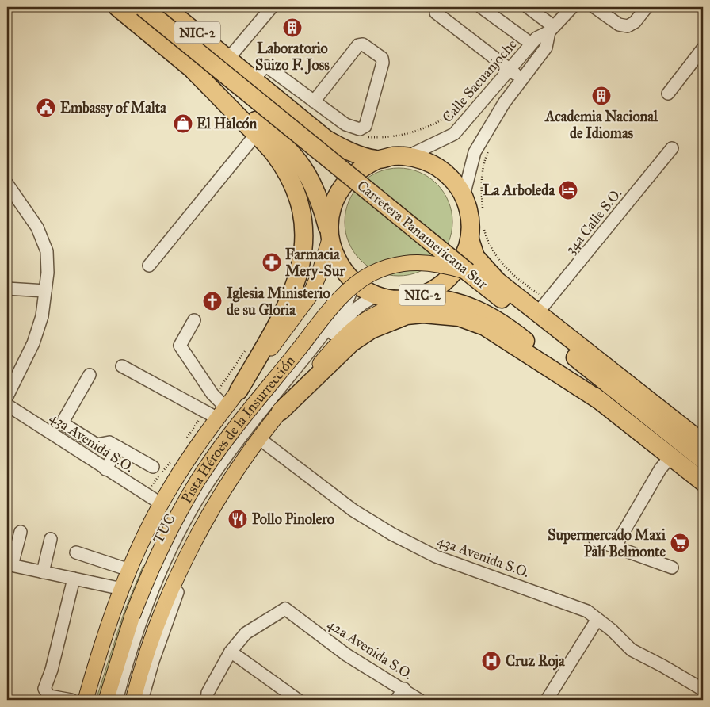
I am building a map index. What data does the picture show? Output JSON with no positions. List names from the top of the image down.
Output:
{
  "streets": {
    "highway": ["NIC-2", "Carretera Panamericana Sur"],
    "main road": ["Pista Héroes de la Insurrección"],
    "street": [
      "Calle Sacuanjoche",
      "34a Calle S.O.",
      "43a Avenida S.O.",
      "TUC",
      "42a Avenida S.O."
    ]
  },
  "crossings": [
    ["NIC-2", "Calle Sacuanjoche"],
    ["NIC-2", "Carretera Panamericana Sur"],
    ["NIC-2", "Pista Héroes de la Insurrección"],
    ["NIC-2", "TUC"],
    ["Calle Sacuanjoche", "Carretera Panamericana Sur"],
    ["Calle Sacuanjoche", "Pista Héroes de la Insurrección"],
    ["Calle Sacuanjoche", "TUC"],
    ["34a Calle S.O.", "Carretera Panamericana Sur"],
    ["Carretera Panamericana Sur", "Pista Héroes de la Insurrección"],
    ["Carretera Panamericana Sur", "TUC"],
    ["Pista Héroes de la Insurrección", "43a Avenida S.O."],
    ["Pista Héroes de la Insurrección", "TUC"]
  ],
  "places": {
    "building": ["Laboratorio Suizo F. Joss", "Academia Nacional de Idiomas"],
    "public building": ["Embassy of Malta"],
    "shop": ["El Halcón"],
    "hotel": ["La Arboleda"],
    "pharmacy": ["Farmacia Mery-Sur"],
    "church": ["Iglesia Ministerio de su Gloria"],
    "restaurant": ["Pollo Pinolero"],
    "supermarket": ["Supermercado Maxi Palí Belmonte"],
    "hospital": ["Cruz Roja"]
  }
}
